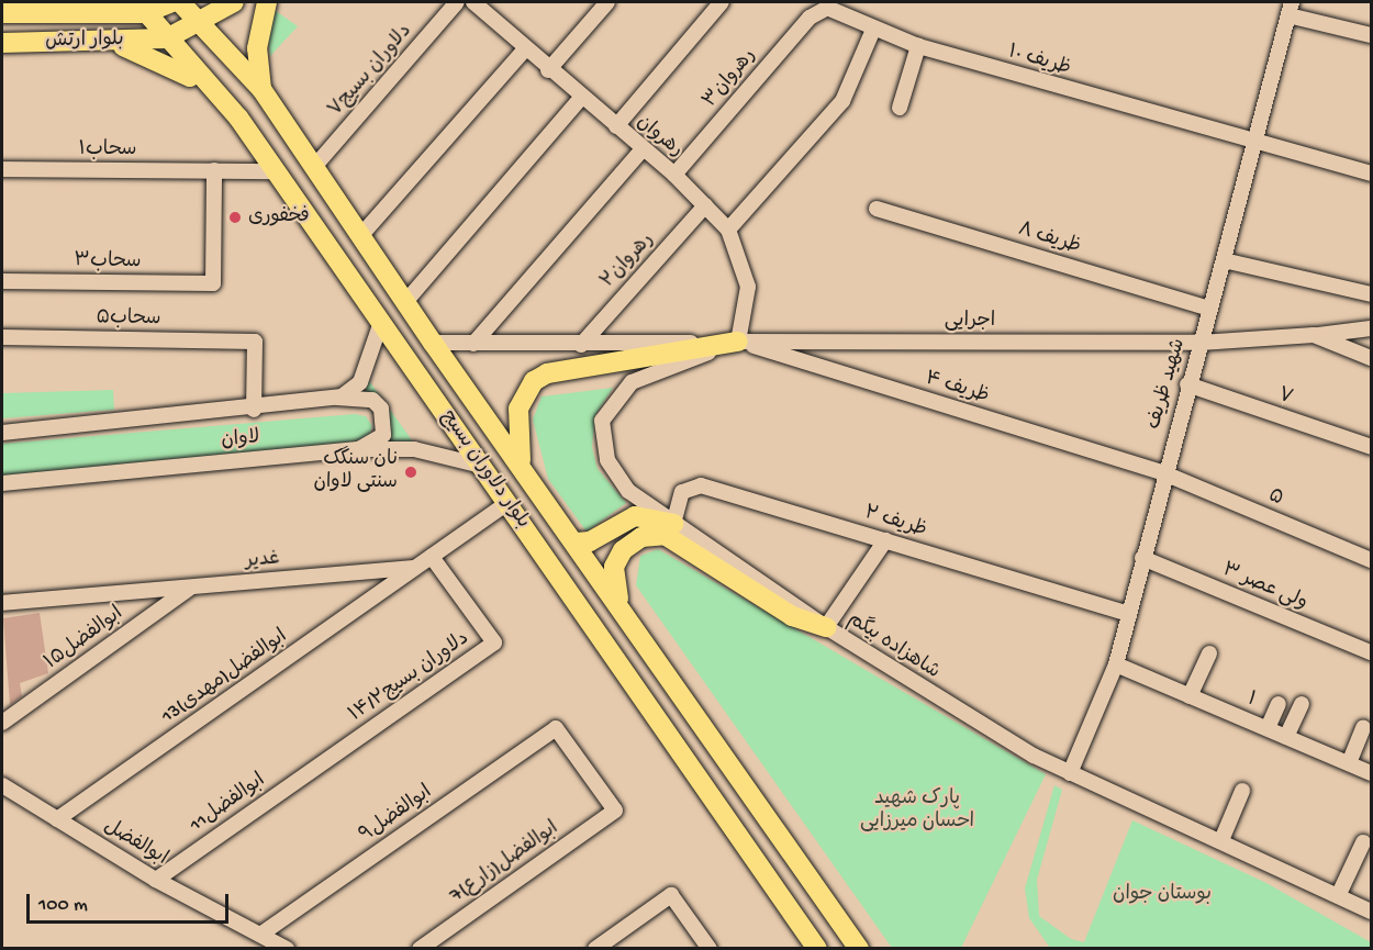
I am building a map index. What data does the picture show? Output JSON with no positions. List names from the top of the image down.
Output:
{
  "streets": {
    "main road": ["بلوار ارتش", "بلوار دلاوران بسیج"],
    "street": [
      "ظریف ۱۰",
      "دلاوران بسیج۷",
      "رهروان۳",
      "رهروان",
      "۱سحاب",
      "ظریف ۸",
      "رهروان۲",
      "۳سحاب",
      "۵سحاب",
      "اجرایی",
      "شهید ظریف",
      "ظریف ۴",
      "۷",
      "لاوان",
      "۵",
      "ظریف ۲",
      "غدیر",
      "ولی عصر ۳",
      "ابوالفضل۱۵",
      "شاهزاده بیگم",
      "13ابوالفضل(مهدی)",
      "۱۴/۲دلاوران بسیج",
      "۱",
      "11ابوالفضل",
      "ابوالفضل۹",
      "ابوالفضل",
      "7ابوالفضل(زارع)"
    ]
  },
  "crossings": [
    ["بلوار ارتش", "بلوار دلاوران بسیج"],
    ["ظریف ۱۰", "رهروان۳"],
    ["ظریف ۱۰", "شهید ظریف"],
    ["دلاوران بسیج۷", "بلوار دلاوران بسیج"],
    ["رهروان۳", "رهروان"],
    ["رهروان", "رهروان۲"],
    ["رهروان", "اجرایی"],
    ["رهروان", "ظریف ۴"],
    ["رهروان", "شاهزاده بیگم"],
    ["۱سحاب", "۳سحاب"],
    ["۱سحاب", "بلوار دلاوران بسیج"],
    ["ظریف ۸", "شهید ظریف"],
    ["رهروان۲", "اجرایی"],
    ["۵سحاب", "لاوان"],
    ["اجرایی", "شهید ظریف"],
    ["اجرایی", "ظریف ۴"],
    ["اجرایی", "بلوار دلاوران بسیج"],
    ["اجرایی", "شاهزاده بیگم"],
    ["شهید ظریف", "ظریف ۴"],
    ["شهید ظریف", "۷"],
    ["شهید ظریف", "۵"],
    ["شهید ظریف", "ظریف ۲"],
    ["شهید ظریف", "ولی عصر ۳"],
    ["شهید ظریف", "شاهزاده بیگم"],
    ["شهید ظریف", "۱"],
    ["ظریف ۴", "۵"],
    ["ظریف ۴", "شاهزاده بیگم"],
    ["لاوان", "بلوار دلاوران بسیج"],
    ["بلوار دلاوران بسیج", "غدیر"],
    ["ظریف ۲", "شاهزاده بیگم"],
    ["غدیر", "ابوالفضل۱۵"],
    ["غدیر", "13ابوالفضل(مهدی)"],
    ["غدیر", "۱۴/۲دلاوران بسیج"],
    ["13ابوالفضل(مهدی)", "ابوالفضل"],
    ["۱۴/۲دلاوران بسیج", "11ابوالفضل"],
    ["11ابوالفضل", "ابوالفضل"],
    ["ابوالفضل۹", "ابوالفضل"],
    ["ابوالفضل۹", "7ابوالفضل(زارع)"]
  ],
  "parks": ["پارک شهید احسان میرزایی", "بوستان جوان"],
  "places": ["فخفوری", "نان سنگک سنتی لاوان"],
  "scale_bar": "100 m"
}
